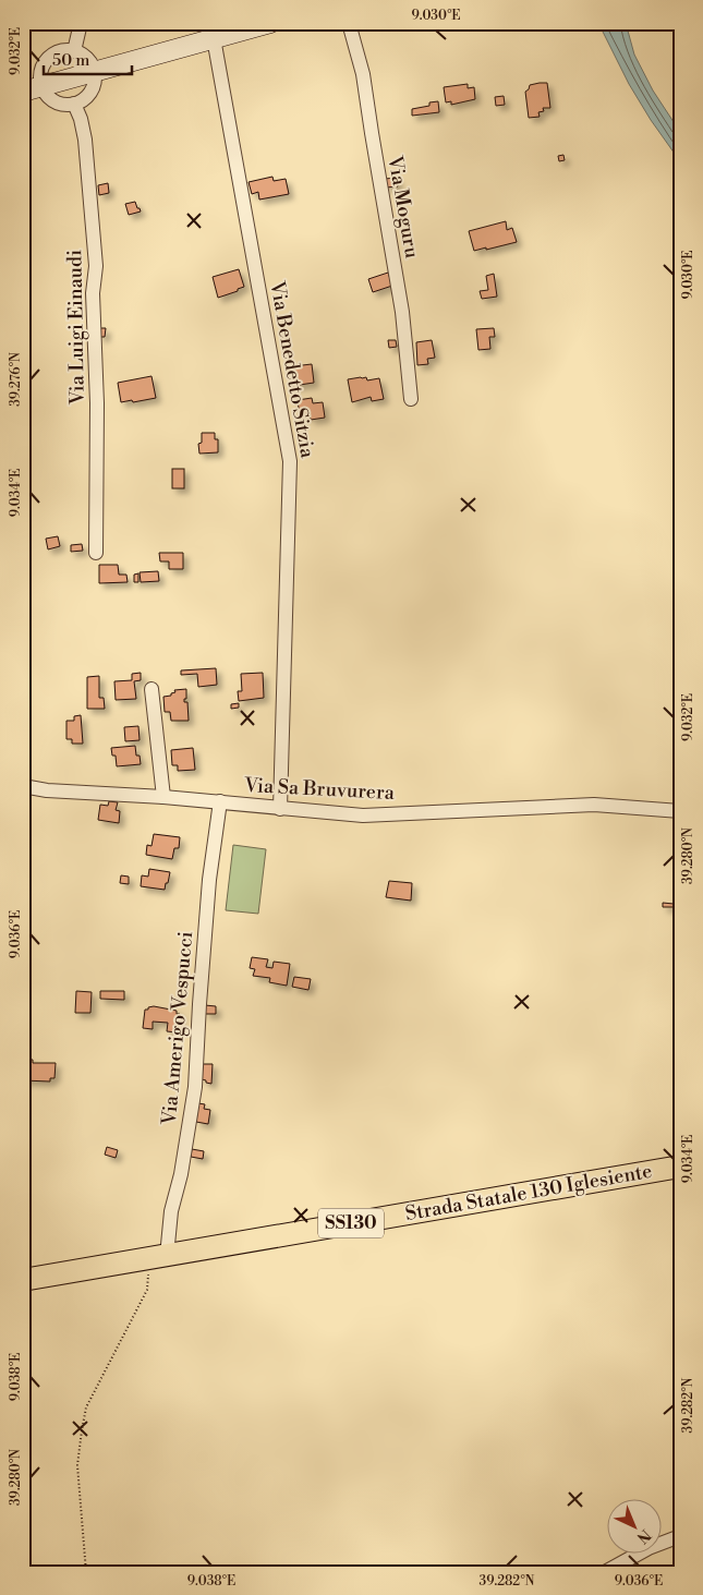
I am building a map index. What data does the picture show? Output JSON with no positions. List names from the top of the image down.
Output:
{
  "streets": {
    "main road": ["Strada Statale 130 Iglesiente", "SS130"],
    "street": [
      "Via Moguru",
      "Via Luigi Einaudi",
      "Via Benedetto Sitzia",
      "Via Sa Bruvurera",
      "Via Amerigo Vespucci"
    ]
  },
  "crossings": [
    ["Via Benedetto Sitzia", "Via Sa Bruvurera"],
    ["Via Sa Bruvurera", "Via Amerigo Vespucci"],
    ["Via Amerigo Vespucci", "Strada Statale 130 Iglesiente"]
  ],
  "scale_bar": "50 m",
  "north": "bottom right",
  "coordinates": [
    "9.030°E",
    "9.032°E",
    "39.276°N",
    "9.034°E",
    "39.280°N",
    "9.036°E",
    "9.038°E",
    "39.282°N"
  ]
}
